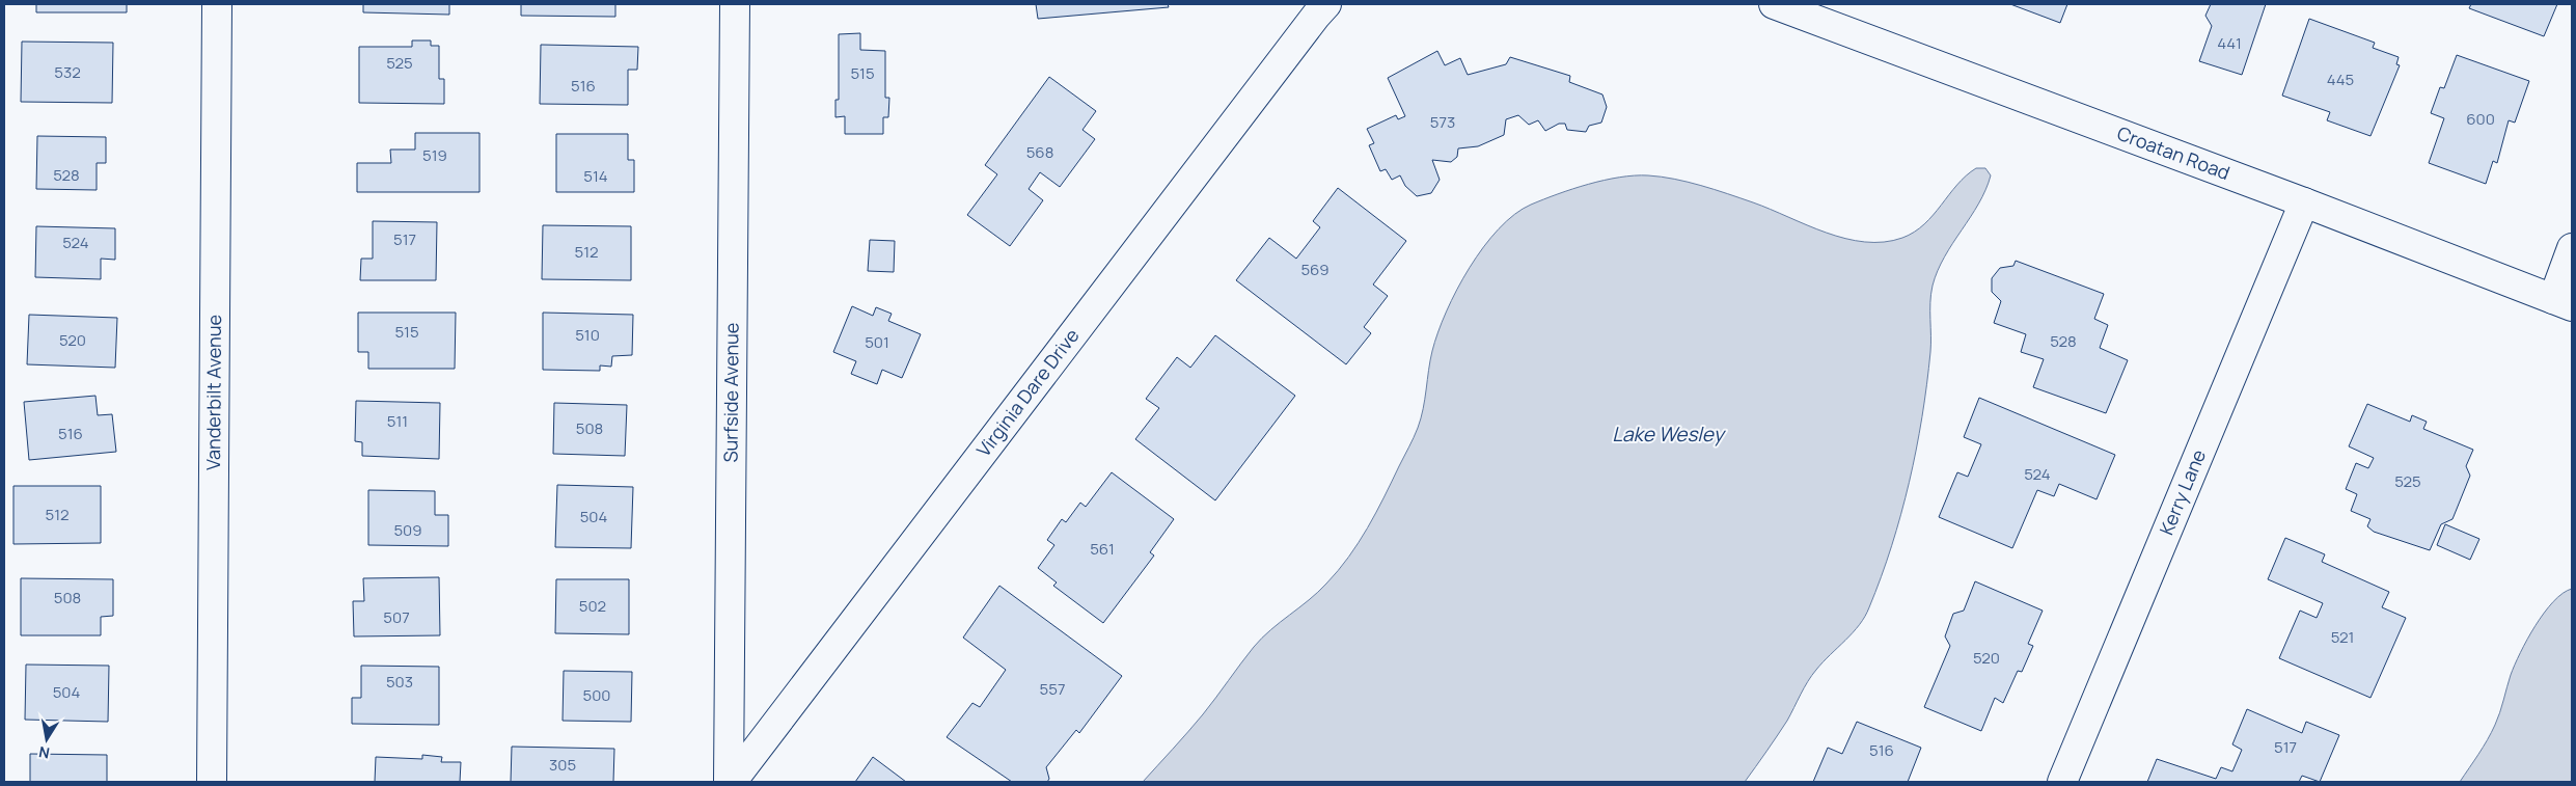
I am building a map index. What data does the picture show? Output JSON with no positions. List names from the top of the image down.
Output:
{
  "streets": {
    "street": [
      "Croatan Road",
      "Vanderbilt Avenue",
      "Virginia Dare Drive",
      "Surfside Avenue",
      "Kerry Lane"
    ]
  },
  "crossings": [
    ["Croatan Road", "Kerry Lane"],
    ["Virginia Dare Drive", "Surfside Avenue"]
  ],
  "water": ["Lake Wesley"],
  "house_numbers": [
    "441",
    "525",
    "532",
    "515",
    "445",
    "516",
    "600",
    "573",
    "568",
    "519",
    "528",
    "514",
    "517",
    "524",
    "512",
    "569",
    "515",
    "510",
    "520",
    "528",
    "501",
    "511",
    "508",
    "516",
    "524",
    "525",
    "512",
    "504",
    "509",
    "561",
    "508",
    "502",
    "507",
    "521",
    "520",
    "503",
    "557",
    "504",
    "500",
    "517",
    "516",
    "305"
  ],
  "north": "bottom"
}
